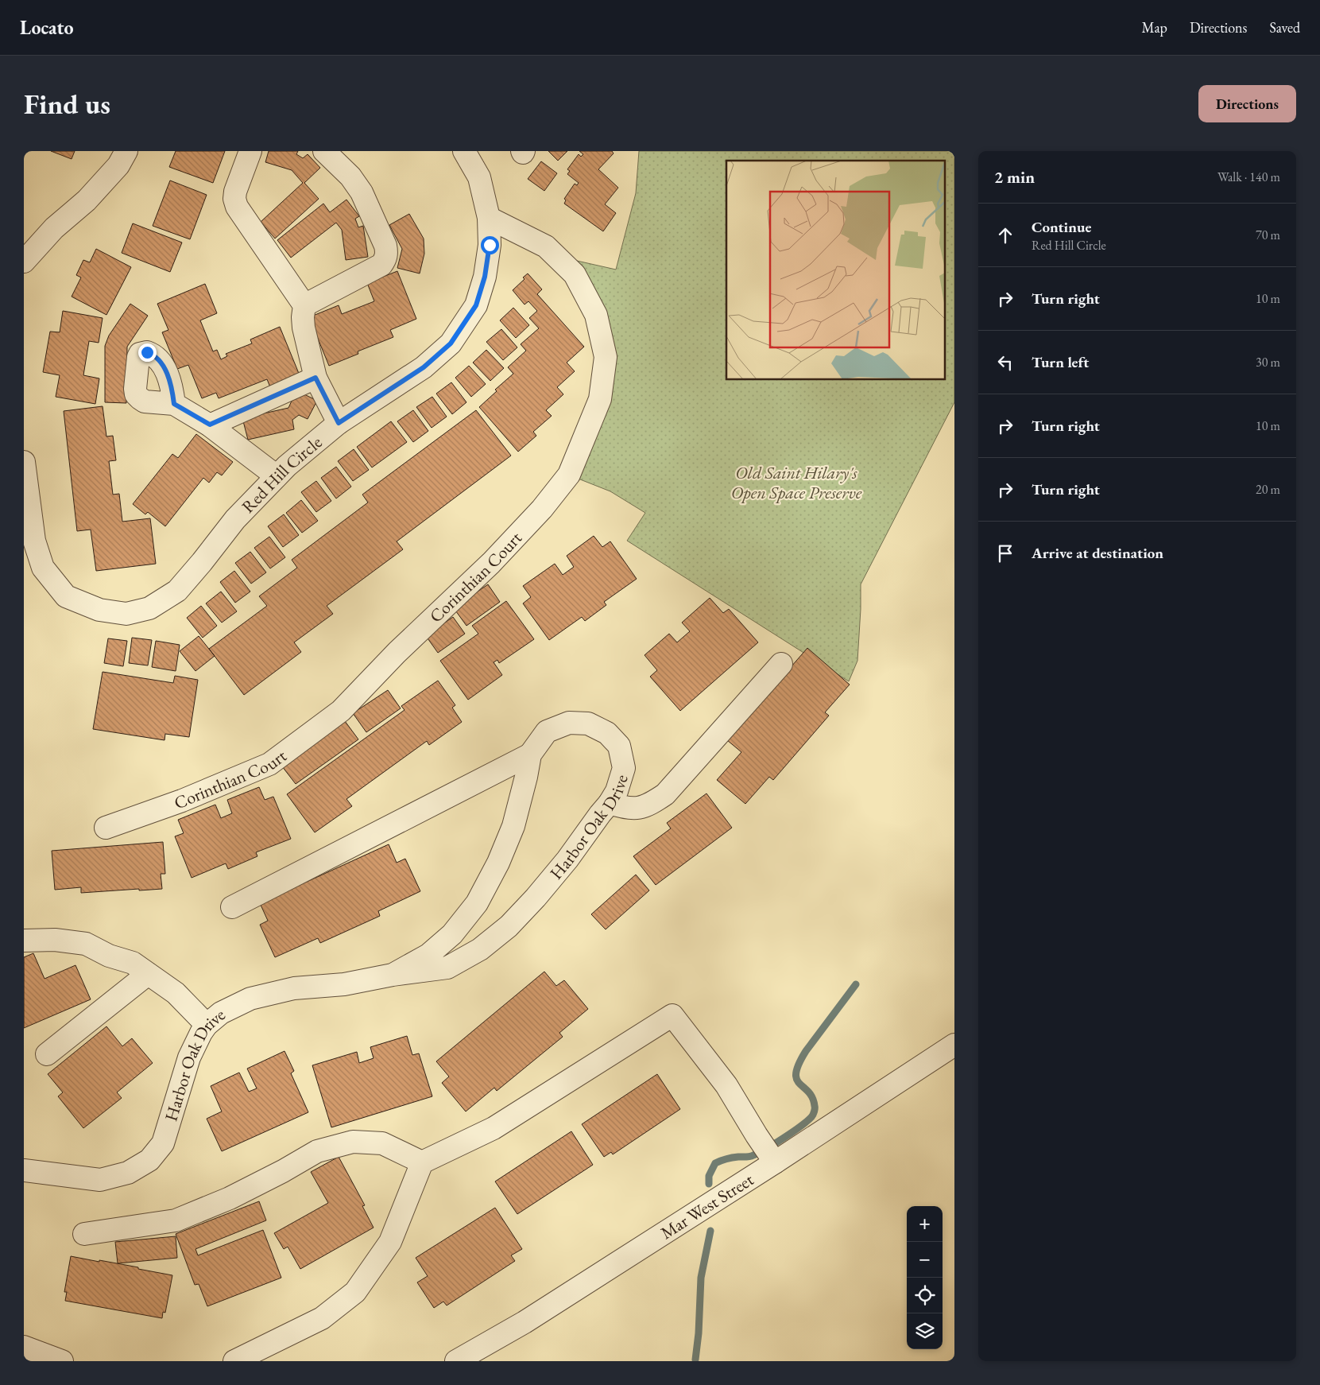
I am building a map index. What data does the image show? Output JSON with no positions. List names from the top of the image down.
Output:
{
  "streets": {
    "street": [
      "Red Hill Circle",
      "Corinthian Court",
      "Harbor Oak Drive",
      "Mar West Street"
    ]
  },
  "crossings": [
    ["Red Hill Circle", "Corinthian Court"]
  ],
  "parks": ["Old Saint Hilary's Open Space Preserve"],
  "page": {
    "header": "Locato",
    "nav": ["Map", "Directions", "Saved"],
    "buttons": "Directions",
    "title": "Find us",
    "heading": ["2 min", "Walk · 140 m"],
    "list": [
      ["Continue", "Red Hill Circle", "70 m"],
      ["Turn right", "10 m"],
      ["Turn left", "30 m"],
      ["Turn right", "10 m"],
      ["Turn right", "20 m"],
      "Arrive at destination"
    ],
    "map_buttons": ["+", "−"]
  }
}
